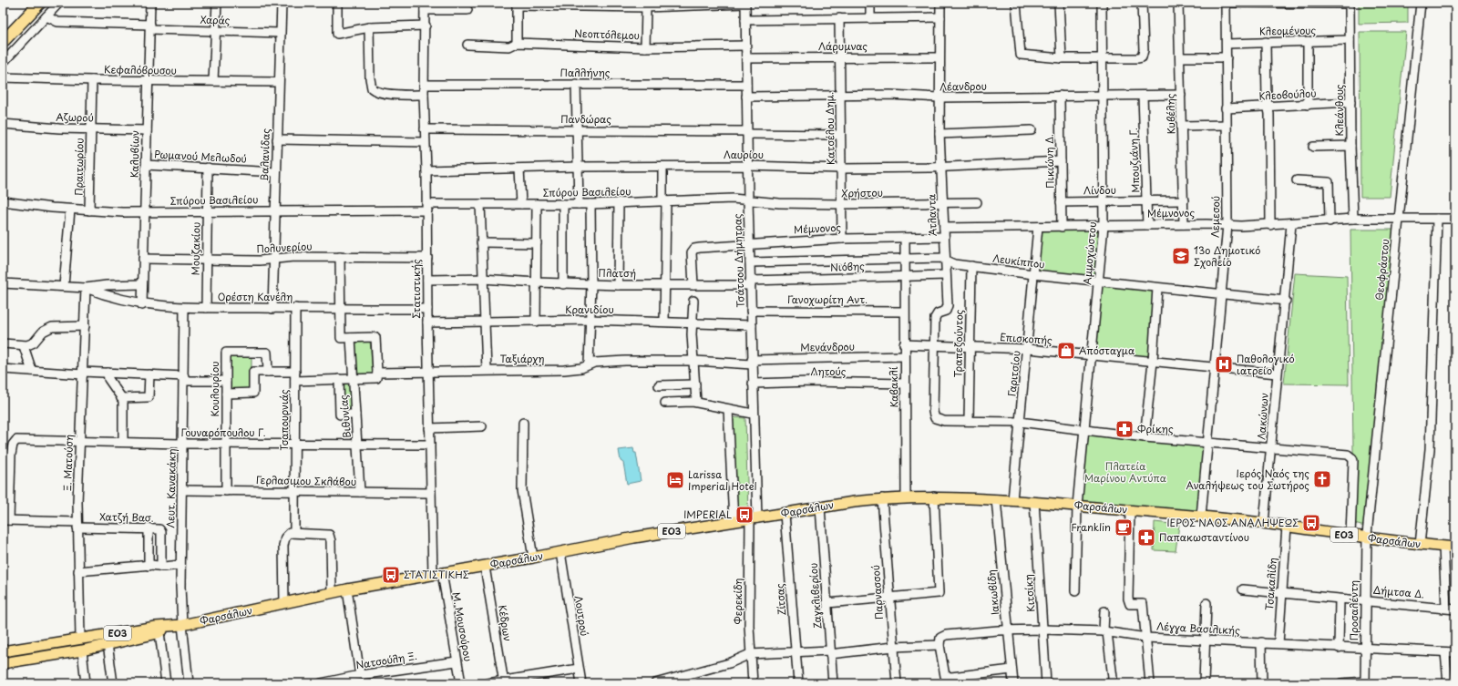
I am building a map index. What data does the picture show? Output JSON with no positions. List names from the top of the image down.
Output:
{
  "streets": {
    "main road": ["Φαρσάλων", "ΕΟ3"],
    "street": [
      "Χαράς",
      "Κλεομένους",
      "Νεοπτόλεμου",
      "Λάρυμνας",
      "Κεφαλόβρυσου",
      "Παλλήνης",
      "Λέανδρου",
      "Κλεοβούλου",
      "Κλεάνθους",
      "Κυβέλης",
      "Αζωρού",
      "Πανδώρας",
      "Κατσέλου Δημ.",
      "Καλυβίων",
      "Βαλανίδας",
      "Λαυρίου",
      "Ρωμανού Μελωδού",
      "Μπουζιάνη Γ.",
      "Πικιώνη Δ.",
      "Πραιτωρίου",
      "Λίνδου",
      "Σπύρου Βασιλείου",
      "Χρήστου",
      "Μέμνονος",
      "Άτλαντα",
      "Λεμεσού",
      "Πολυνερίου",
      "Μουζακίου",
      "Αμμοχώστου",
      "Τσάτσου Δήμητρας",
      "Λευκίππου",
      "Νιόβης",
      "Θεοφράστου",
      "Πλατσή",
      "Στατιστικής",
      "Ορέστη Κανέλη",
      "Γανοχωρίτη Αντ.",
      "Κρανιδίου",
      "Επισκοπής",
      "Τραπεζούντος",
      "Μενάνδρου",
      "Ταξιάρχη",
      "Λητούς",
      "Γαριτσίου",
      "Καβακλί",
      "Κουλουρίου",
      "Βιθυνίας",
      "Λακώνων",
      "Τσαπουρνιάς",
      "Γουναρόπουλου Γ.",
      "Ξ. Ματούση",
      "Γερλασιμου Σκλάβου",
      "Λευτ. Κανακάκη",
      "Χατζή Βασ.",
      "Τσακαλίδη",
      "Παρνασσού",
      "Ιακωβίδη",
      "Δήμτσα Δ.",
      "Κιτσίκη",
      "Ζαγκλιβερίου",
      "Ζίτσας",
      "Φερεκίδη",
      "Προσαλέντη",
      "Λουτρού",
      "Κέδρων",
      "Μ. Μουσούρου",
      "Λέγγα Βασιλικής",
      "Νατσούλη Ξ."
    ]
  },
  "crossings": [
    ["Χαράς", "Καλυβίων"],
    ["Χαράς", "Βαλανίδας"],
    ["Κλεομένους", "Κλεάνθους"],
    ["Κλεομένους", "Λεμεσού"],
    ["Νεοπτόλεμου", "Τσάτσου Δήμητρας"],
    ["Λάρυμνας", "Κατσέλου Δημ."],
    ["Λάρυμνας", "Άτλαντα"],
    ["Λάρυμνας", "Τσάτσου Δήμητρας"],
    ["Κεφαλόβρυσου", "Καλυβίων"],
    ["Κεφαλόβρυσου", "Βαλανίδας"],
    ["Κεφαλόβρυσου", "Πραιτωρίου"],
    ["Παλλήνης", "Τσάτσου Δήμητρας"],
    ["Παλλήνης", "Στατιστικής"],
    ["Λέανδρου", "Κυβέλης"],
    ["Λέανδρου", "Κατσέλου Δημ."],
    ["Λέανδρου", "Μπουζιάνη Γ."],
    ["Λέανδρου", "Πικιώνη Δ."],
    ["Λέανδρου", "Άτλαντα"],
    ["Λέανδρου", "Αμμοχώστου"],
    ["Λέανδρου", "Τσάτσου Δήμητρας"],
    ["Κλεοβούλου", "Κλεάνθους"],
    ["Κλεοβούλου", "Λεμεσού"],
    ["Κλεάνθους", "Μέμνονος"],
    ["Κυβέλης", "Λίνδου"],
    ["Κυβέλης", "Μέμνονος"],
    ["Αζωρού", "Καλυβίων"],
    ["Αζωρού", "Πραιτωρίου"],
    ["Πανδώρας", "Κατσέλου Δημ."],
    ["Πανδώρας", "Τσάτσου Δήμητρας"],
    ["Πανδώρας", "Στατιστικής"],
    ["Κατσέλου Δημ.", "Λαυρίου"],
    ["Κατσέλου Δημ.", "Χρήστου"],
    ["Κατσέλου Δημ.", "Μέμνονος"],
    ["Καλυβίων", "Ρωμανού Μελωδού"],
    ["Καλυβίων", "Σπύρου Βασιλείου"],
    ["Καλυβίων", "Πολυνερίου"],
    ["Καλυβίων", "Ορέστη Κανέλη"],
    ["Βαλανίδας", "Ρωμανού Μελωδού"],
    ["Βαλανίδας", "Σπύρου Βασιλείου"],
    ["Βαλανίδας", "Πολυνερίου"],
    ["Βαλανίδας", "Ορέστη Κανέλη"],
    ["Λαυρίου", "Πικιώνη Δ."],
    ["Λαυρίου", "Άτλαντα"],
    ["Λαυρίου", "Τσάτσου Δήμητρας"],
    ["Λαυρίου", "Στατιστικής"],
    ["Ρωμανού Μελωδού", "Μουζακίου"],
    ["Μπουζιάνη Γ.", "Λίνδου"],
    ["Μπουζιάνη Γ.", "Μέμνονος"],
    ["Πικιώνη Δ.", "Λίνδου"],
    ["Πικιώνη Δ.", "Μέμνονος"],
    ["Πραιτωρίου", "Σπύρου Βασιλείου"],
    ["Λίνδου", "Αμμοχώστου"],
    ["Σπύρου Βασιλείου", "Χρήστου"],
    ["Σπύρου Βασιλείου", "Μουζακίου"],
    ["Σπύρου Βασιλείου", "Τσάτσου Δήμητρας"],
    ["Σπύρου Βασιλείου", "Στατιστικής"],
    ["Χρήστου", "Άτλαντα"],
    ["Χρήστου", "Τσάτσου Δήμητρας"],
    ["Μέμνονος", "Άτλαντα"],
    ["Μέμνονος", "Λεμεσού"],
    ["Μέμνονος", "Αμμοχώστου"],
    ["Μέμνονος", "Τσάτσου Δήμητρας"],
    ["Μέμνονος", "Θεοφράστου"],
    ["Μέμνονος", "Πλατσή"],
    ["Μέμνονος", "Γαριτσίου"],
    ["Μέμνονος", "Καβακλί"],
    ["Μέμνονος", "Λακώνων"],
    ["Άτλαντα", "Λευκίππου"],
    ["Άτλαντα", "Νιόβης"],
    ["Άτλαντα", "Επισκοπής"],
    ["Άτλαντα", "Τραπεζούντος"],
    ["Λεμεσού", "Λευκίππου"],
    ["Λεμεσού", "Επισκοπής"],
    ["Λεμεσού", "Φαρσάλων"],
    ["Πολυνερίου", "Μουζακίου"],
    ["Πολυνερίου", "Στατιστικής"],
    ["Μουζακίου", "Ορέστη Κανέλη"],
    ["Αμμοχώστου", "Λευκίππου"],
    ["Αμμοχώστου", "Επισκοπής"],
    ["Αμμοχώστου", "Φαρσάλων"],
    ["Τσάτσου Δήμητρας", "Λευκίππου"],
    ["Τσάτσου Δήμητρας", "Νιόβης"],
    ["Τσάτσου Δήμητρας", "Πλατσή"],
    ["Τσάτσου Δήμητρας", "Γανοχωρίτη Αντ."],
    ["Τσάτσου Δήμητρας", "Κρανιδίου"],
    ["Τσάτσου Δήμητρας", "Μενάνδρου"],
    ["Τσάτσου Δήμητρας", "Ταξιάρχη"],
    ["Τσάτσου Δήμητρας", "Λητούς"],
    ["Τσάτσου Δήμητρας", "Φαρσάλων"],
    ["Τσάτσου Δήμητρας", "Φερεκίδη"],
    ["Λευκίππου", "Τραπεζούντος"],
    ["Λευκίππου", "Γαριτσίου"],
    ["Λευκίππου", "Καβακλί"],
    ["Λευκίππου", "Λακώνων"],
    ["Νιόβης", "Πλατσή"],
    ["Νιόβης", "Καβακλί"],
    ["Θεοφράστου", "Φαρσάλων"],
    ["Θεοφράστου", "Προσαλέντη"],
    ["Πλατσή", "Στατιστικής"],
    ["Στατιστικής", "Ορέστη Κανέλη"],
    ["Στατιστικής", "Κρανιδίου"],
    ["Στατιστικής", "Ταξιάρχη"],
    ["Στατιστικής", "Γουναρόπουλου Γ."],
    ["Στατιστικής", "Γερλασιμου Σκλάβου"],
    ["Στατιστικής", "Φαρσάλων"],
    ["Στατιστικής", "Μ. Μουσούρου"],
    ["Ορέστη Κανέλη", "Τσαπουρνιάς"],
    ["Ορέστη Κανέλη", "Ξ. Ματούση"],
    ["Ορέστη Κανέλη", "Λευτ. Κανακάκη"],
    ["Γανοχωρίτη Αντ.", "Καβακλί"],
    ["Επισκοπής", "Τραπεζούντος"],
    ["Επισκοπής", "Γαριτσίου"],
    ["Επισκοπής", "Καβακλί"],
    ["Επισκοπής", "Λακώνων"],
    ["Μενάνδρου", "Ταξιάρχη"],
    ["Μενάνδρου", "Καβακλί"],
    ["Ταξιάρχη", "Βιθυνίας"],
    ["Ταξιάρχη", "Τσαπουρνιάς"],
    ["Λητούς", "Καβακλί"],
    ["Γαριτσίου", "Φαρσάλων"],
    ["Καβακλί", "Φαρσάλων"],
    ["Κουλουρίου", "Γουναρόπουλου Γ."],
    ["Κουλουρίου", "Γερλασιμου Σκλάβου"],
    ["Βιθυνίας", "Γουναρόπουλου Γ."],
    ["Βιθυνίας", "Γερλασιμου Σκλάβου"],
    ["Λακώνων", "Φαρσάλων"],
    ["Τσαπουρνιάς", "Γουναρόπουλου Γ."],
    ["Τσαπουρνιάς", "Γερλασιμου Σκλάβου"],
    ["Γουναρόπουλου Γ.", "Ξ. Ματούση"],
    ["Γουναρόπουλου Γ.", "Λευτ. Κανακάκη"],
    ["Γουναρόπουλου Γ.", "Χατζή Βασ."],
    ["Ξ. Ματούση", "Φαρσάλων"],
    ["Ξ. Ματούση", "Χατζή Βασ."],
    ["Γερλασιμου Σκλάβου", "Λευτ. Κανακάκη"],
    ["Λευτ. Κανακάκη", "Φαρσάλων"],
    ["Φαρσάλων", "Τσακαλίδη"],
    ["Φαρσάλων", "Παρνασσού"],
    ["Φαρσάλων", "Ιακωβίδη"],
    ["Φαρσάλων", "Κιτσίκη"],
    ["Φαρσάλων", "Ζαγκλιβερίου"],
    ["Φαρσάλων", "Ζίτσας"],
    ["Φαρσάλων", "Φερεκίδη"],
    ["Φαρσάλων", "Προσαλέντη"],
    ["Φαρσάλων", "Λουτρού"],
    ["Φαρσάλων", "Κέδρων"],
    ["Φαρσάλων", "Μ. Μουσούρου"],
    ["Τσακαλίδη", "Δήμτσα Δ."],
    ["Τσακαλίδη", "Λέγγα Βασιλικής"],
    ["Παρνασσού", "Λέγγα Βασιλικής"],
    ["Ιακωβίδη", "Λέγγα Βασιλικής"],
    ["Δήμτσα Δ.", "Προσαλέντη"],
    ["Κιτσίκη", "Λέγγα Βασιλικής"],
    ["Ζαγκλιβερίου", "Λέγγα Βασιλικής"],
    ["Ζίτσας", "Λέγγα Βασιλικής"],
    ["Φερεκίδη", "Λέγγα Βασιλικής"],
    ["Προσαλέντη", "Λέγγα Βασιλικής"],
    ["Μ. Μουσούρου", "Νατσούλη Ξ."]
  ],
  "parks": ["Πλατεία Μαρίνου Αντύπα"],
  "places": {
    "school or university": ["13ο Δημοτικό Σχολείο"],
    "shop": ["Απόσταγμα"],
    "hospital": ["Παθολογικό ιατρείο"],
    "pharmacy": ["Φρίκης", "Παπακωσταντίνου"],
    "church": ["Ιερός Ναός της Αναλήψεως του Σωτήρος"],
    "hotel": ["Larissa Imperial Hotel"],
    "bus stop": ["IMPERIAL", "ΙΕΡΟΣ ΝΑΟΣ ΑΝΑΛΗΨΕΩΣ", "ΣΤΑΤΙΣΤΙΚΗΣ"],
    "cafe": ["Franklin"]
  }
}
